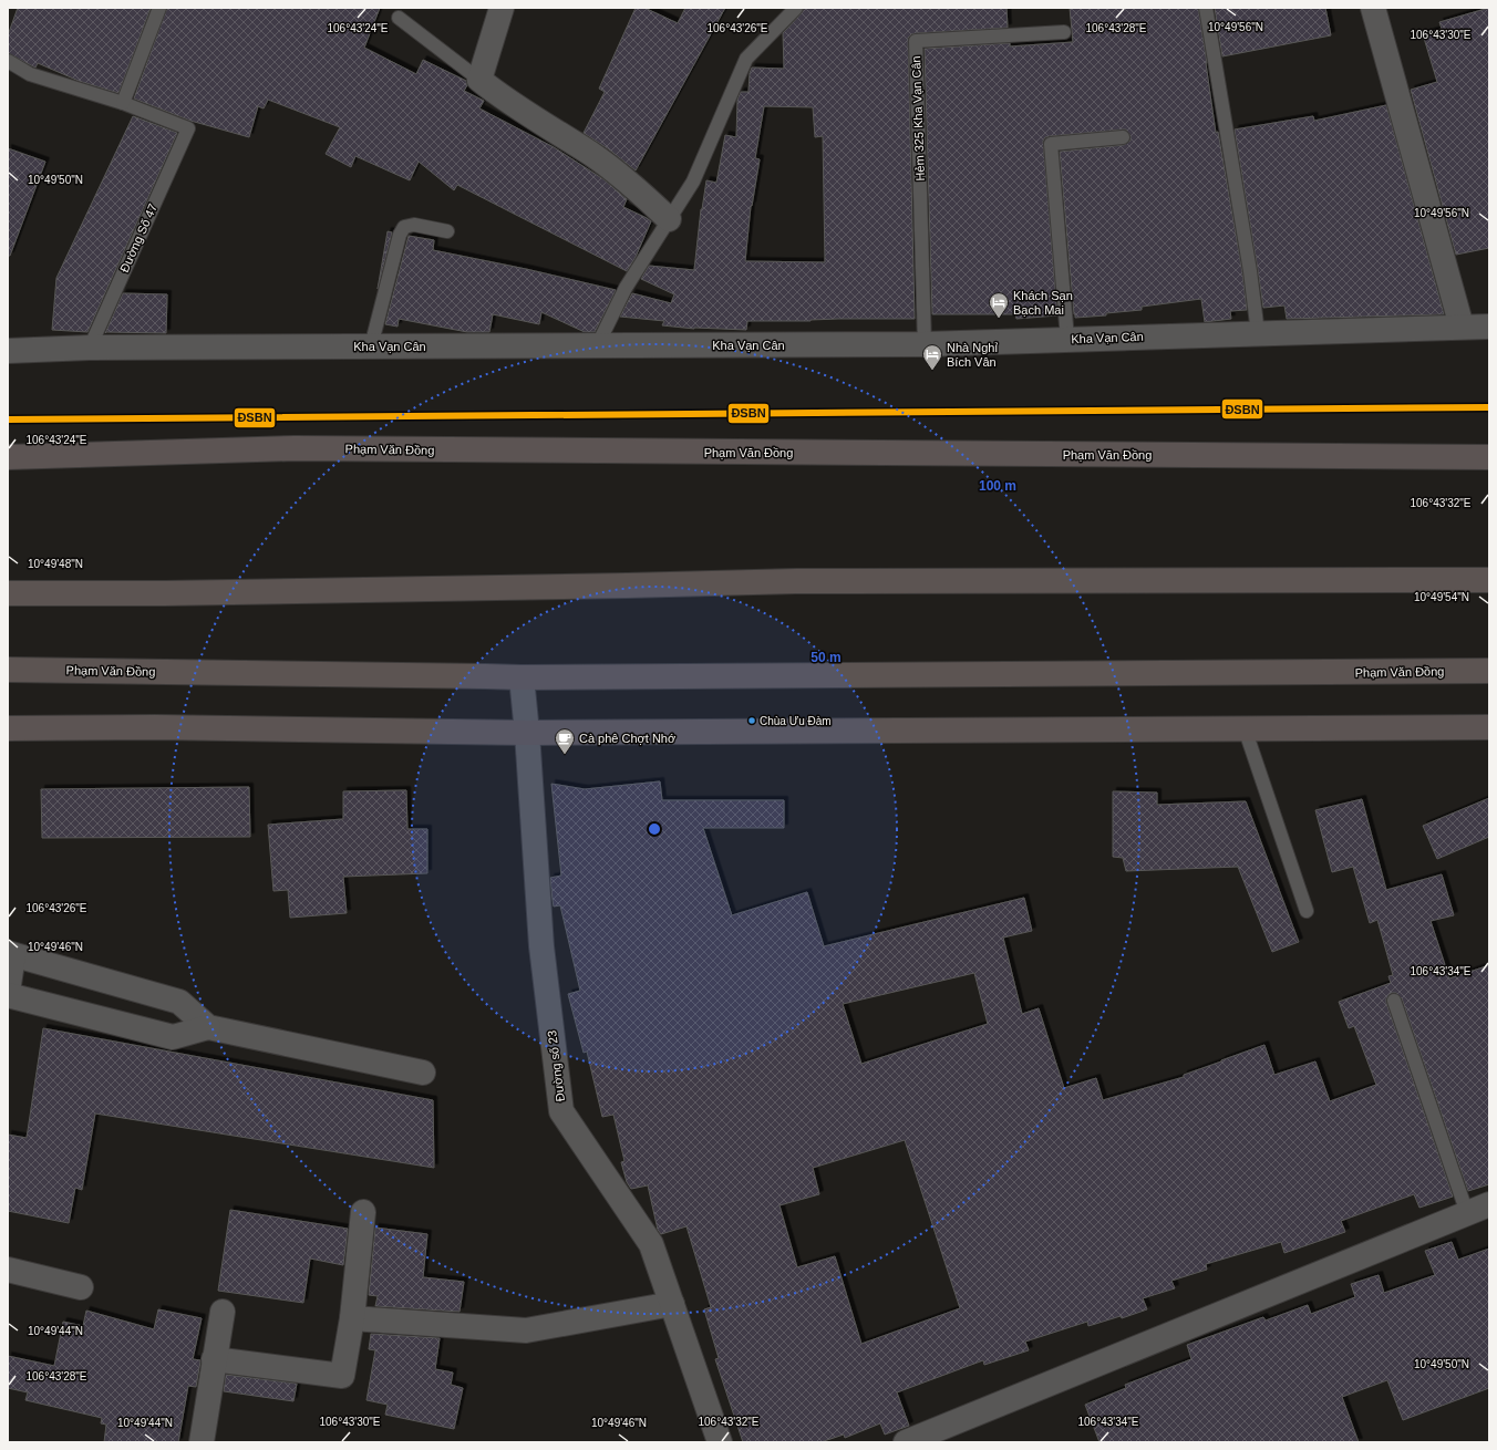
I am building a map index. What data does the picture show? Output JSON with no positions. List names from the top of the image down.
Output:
{
  "streets": {
    "highway": ["Phạm Văn Đồng"],
    "street": ["Kha Vạn Cân", "Đường số 23"],
    "lane": ["Hẻm 325 Kha Vạn Cân", "Đường Số 47"]
  },
  "crossings": [
    ["Hẻm 325 Kha Vạn Cân", "Kha Vạn Cân"],
    ["Đường Số 47", "Kha Vạn Cân"],
    ["Phạm Văn Đồng", "Đường số 23"]
  ],
  "places": {
    "hotel": ["Khách Sạn Bạch Mai", "Nhà Nghỉ Bích Vân"],
    "other": ["Chùa Ưu Đàm"],
    "cafe": ["Cà phê Chợt Nhớ"]
  },
  "lines": ["transit line ĐSBN"],
  "coordinates": [
    "10°49'56\"N",
    "106°43'26\"E",
    "106°43'28\"E",
    "106°43'24\"E",
    "106°43'30\"E",
    "10°49'50\"N",
    "106°43'32\"E",
    "10°49'48\"N",
    "10°49'54\"N",
    "10°49'46\"N",
    "106°43'34\"E",
    "10°49'44\"N"
  ],
  "rings": ["100 m", "50 m"]
}
